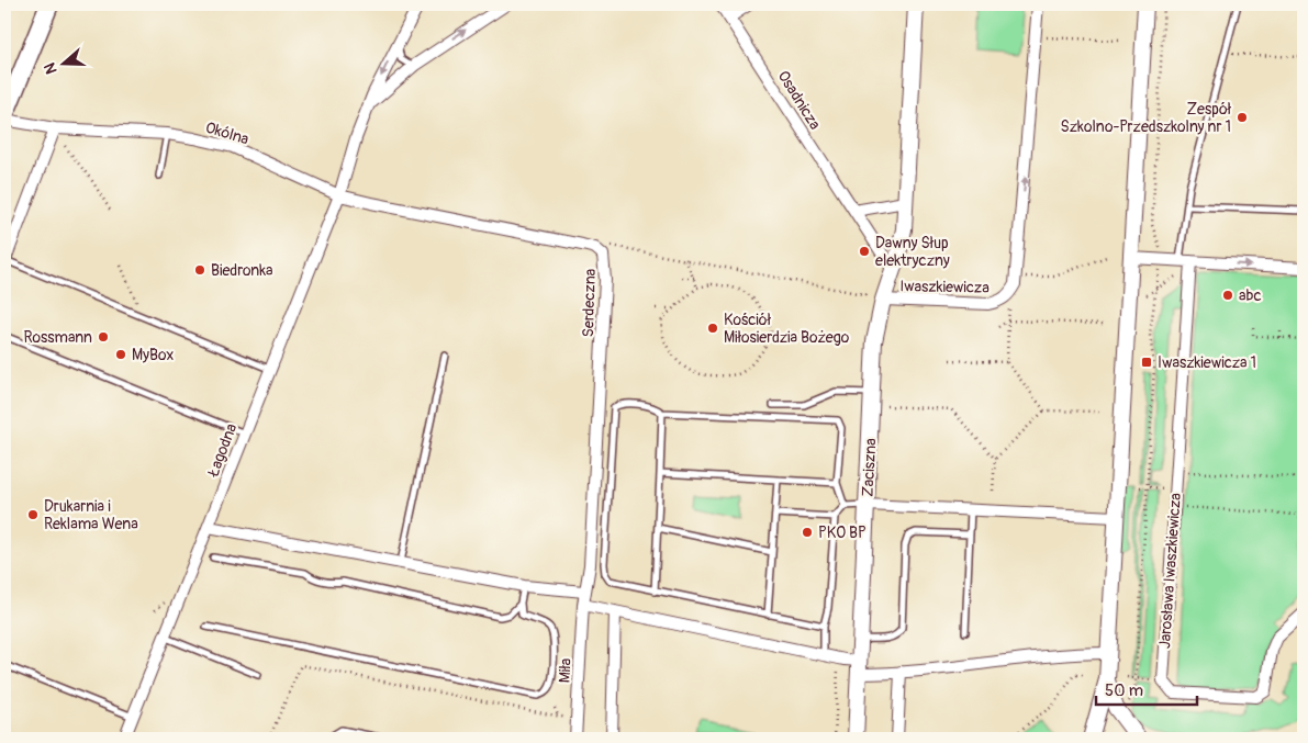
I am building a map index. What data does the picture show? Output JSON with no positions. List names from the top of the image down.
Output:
{
  "streets": {
    "street": [
      "Osadnicza",
      "Okólna",
      "Iwaszkiewicza",
      "Serdeczna",
      "Łagodna",
      "Zaciszna",
      "Jarosława Iwaszkiewicza",
      "Miła"
    ]
  },
  "crossings": [
    ["Okólna", "Serdeczna"],
    ["Okólna", "Łagodna"],
    ["Iwaszkiewicza", "Zaciszna"],
    ["Serdeczna", "Łagodna"],
    ["Serdeczna", "Miła"]
  ],
  "one_way": ["Iwaszkiewicza"],
  "places": {
    "other": [
      "Zespół Szkolno-Przedszkolny nr 1",
      "Dawny Słup elektryczny",
      "Biedronka",
      "abc",
      "Kościół Miłosierdzia Bożego",
      "Rossmann",
      "MyBox",
      "Drukarnia i Reklama Wena",
      "PKO BP"
    ],
    "transit": ["Iwaszkiewicza 1"]
  },
  "scale_bar": "50 m",
  "north": "left"
}
